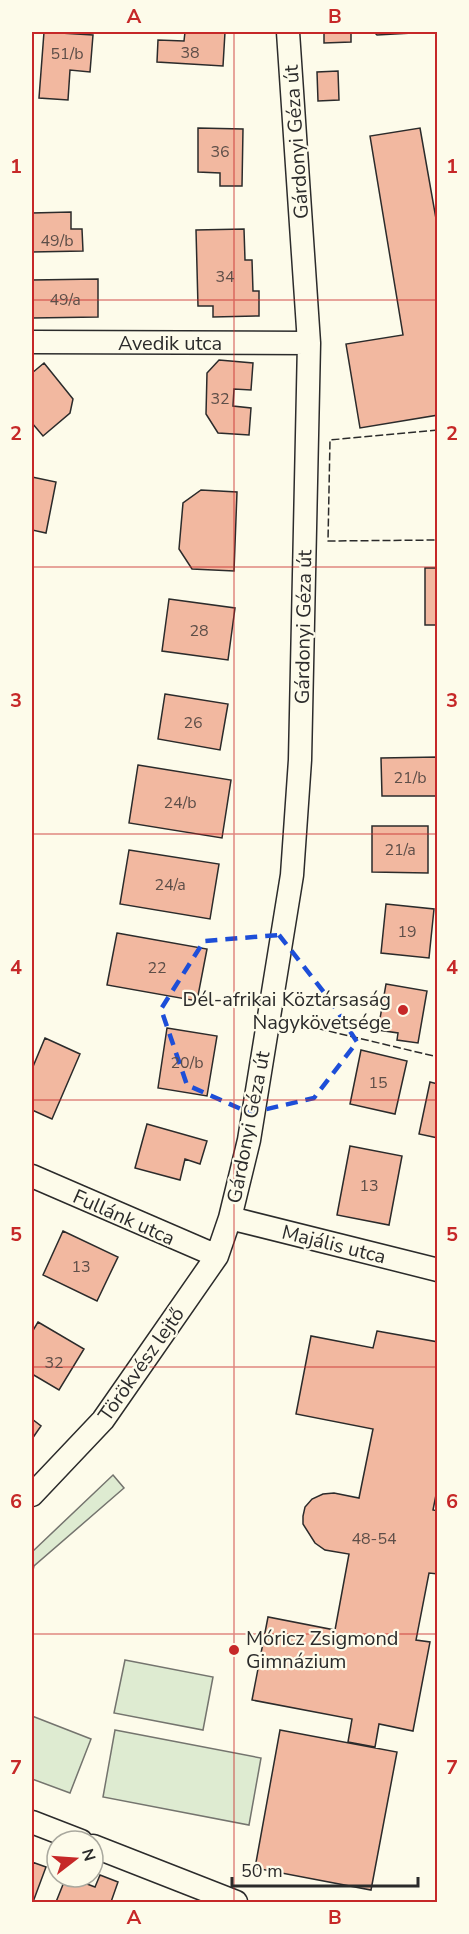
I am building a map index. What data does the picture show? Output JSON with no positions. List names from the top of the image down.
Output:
{
  "streets": {
    "street": [
      "Gárdonyi Géza út",
      "Avedik utca",
      "Fullánk utca",
      "Majális utca",
      "Törökvész lejtő"
    ]
  },
  "crossings": [
    ["Gárdonyi Géza út", "Avedik utca"],
    ["Gárdonyi Géza út", "Majális utca"],
    ["Gárdonyi Géza út", "Törökvész lejtő"],
    ["Fullánk utca", "Törökvész lejtő"],
    ["Majális utca", "Törökvész lejtő"]
  ],
  "places": ["Dél-afrikai Köztársaság Nagykövetsége", "Móricz Zsigmond Gimnázium"],
  "house_numbers": [
    "38",
    "51/b",
    "36",
    "49/b",
    "34",
    "49/a",
    "32",
    "28",
    "26",
    "21/b",
    "24/b",
    "21/a",
    "24/a",
    "19",
    "22",
    "20/b",
    "15",
    "13",
    "13",
    "32",
    "48-54"
  ],
  "scale_bar": "50 m",
  "north": "right",
  "grid": {
    "columns": ["A", "B"],
    "rows": [
      "1",
      "2",
      "3",
      "4",
      "5",
      "6",
      "7"
    ]
  }
}
